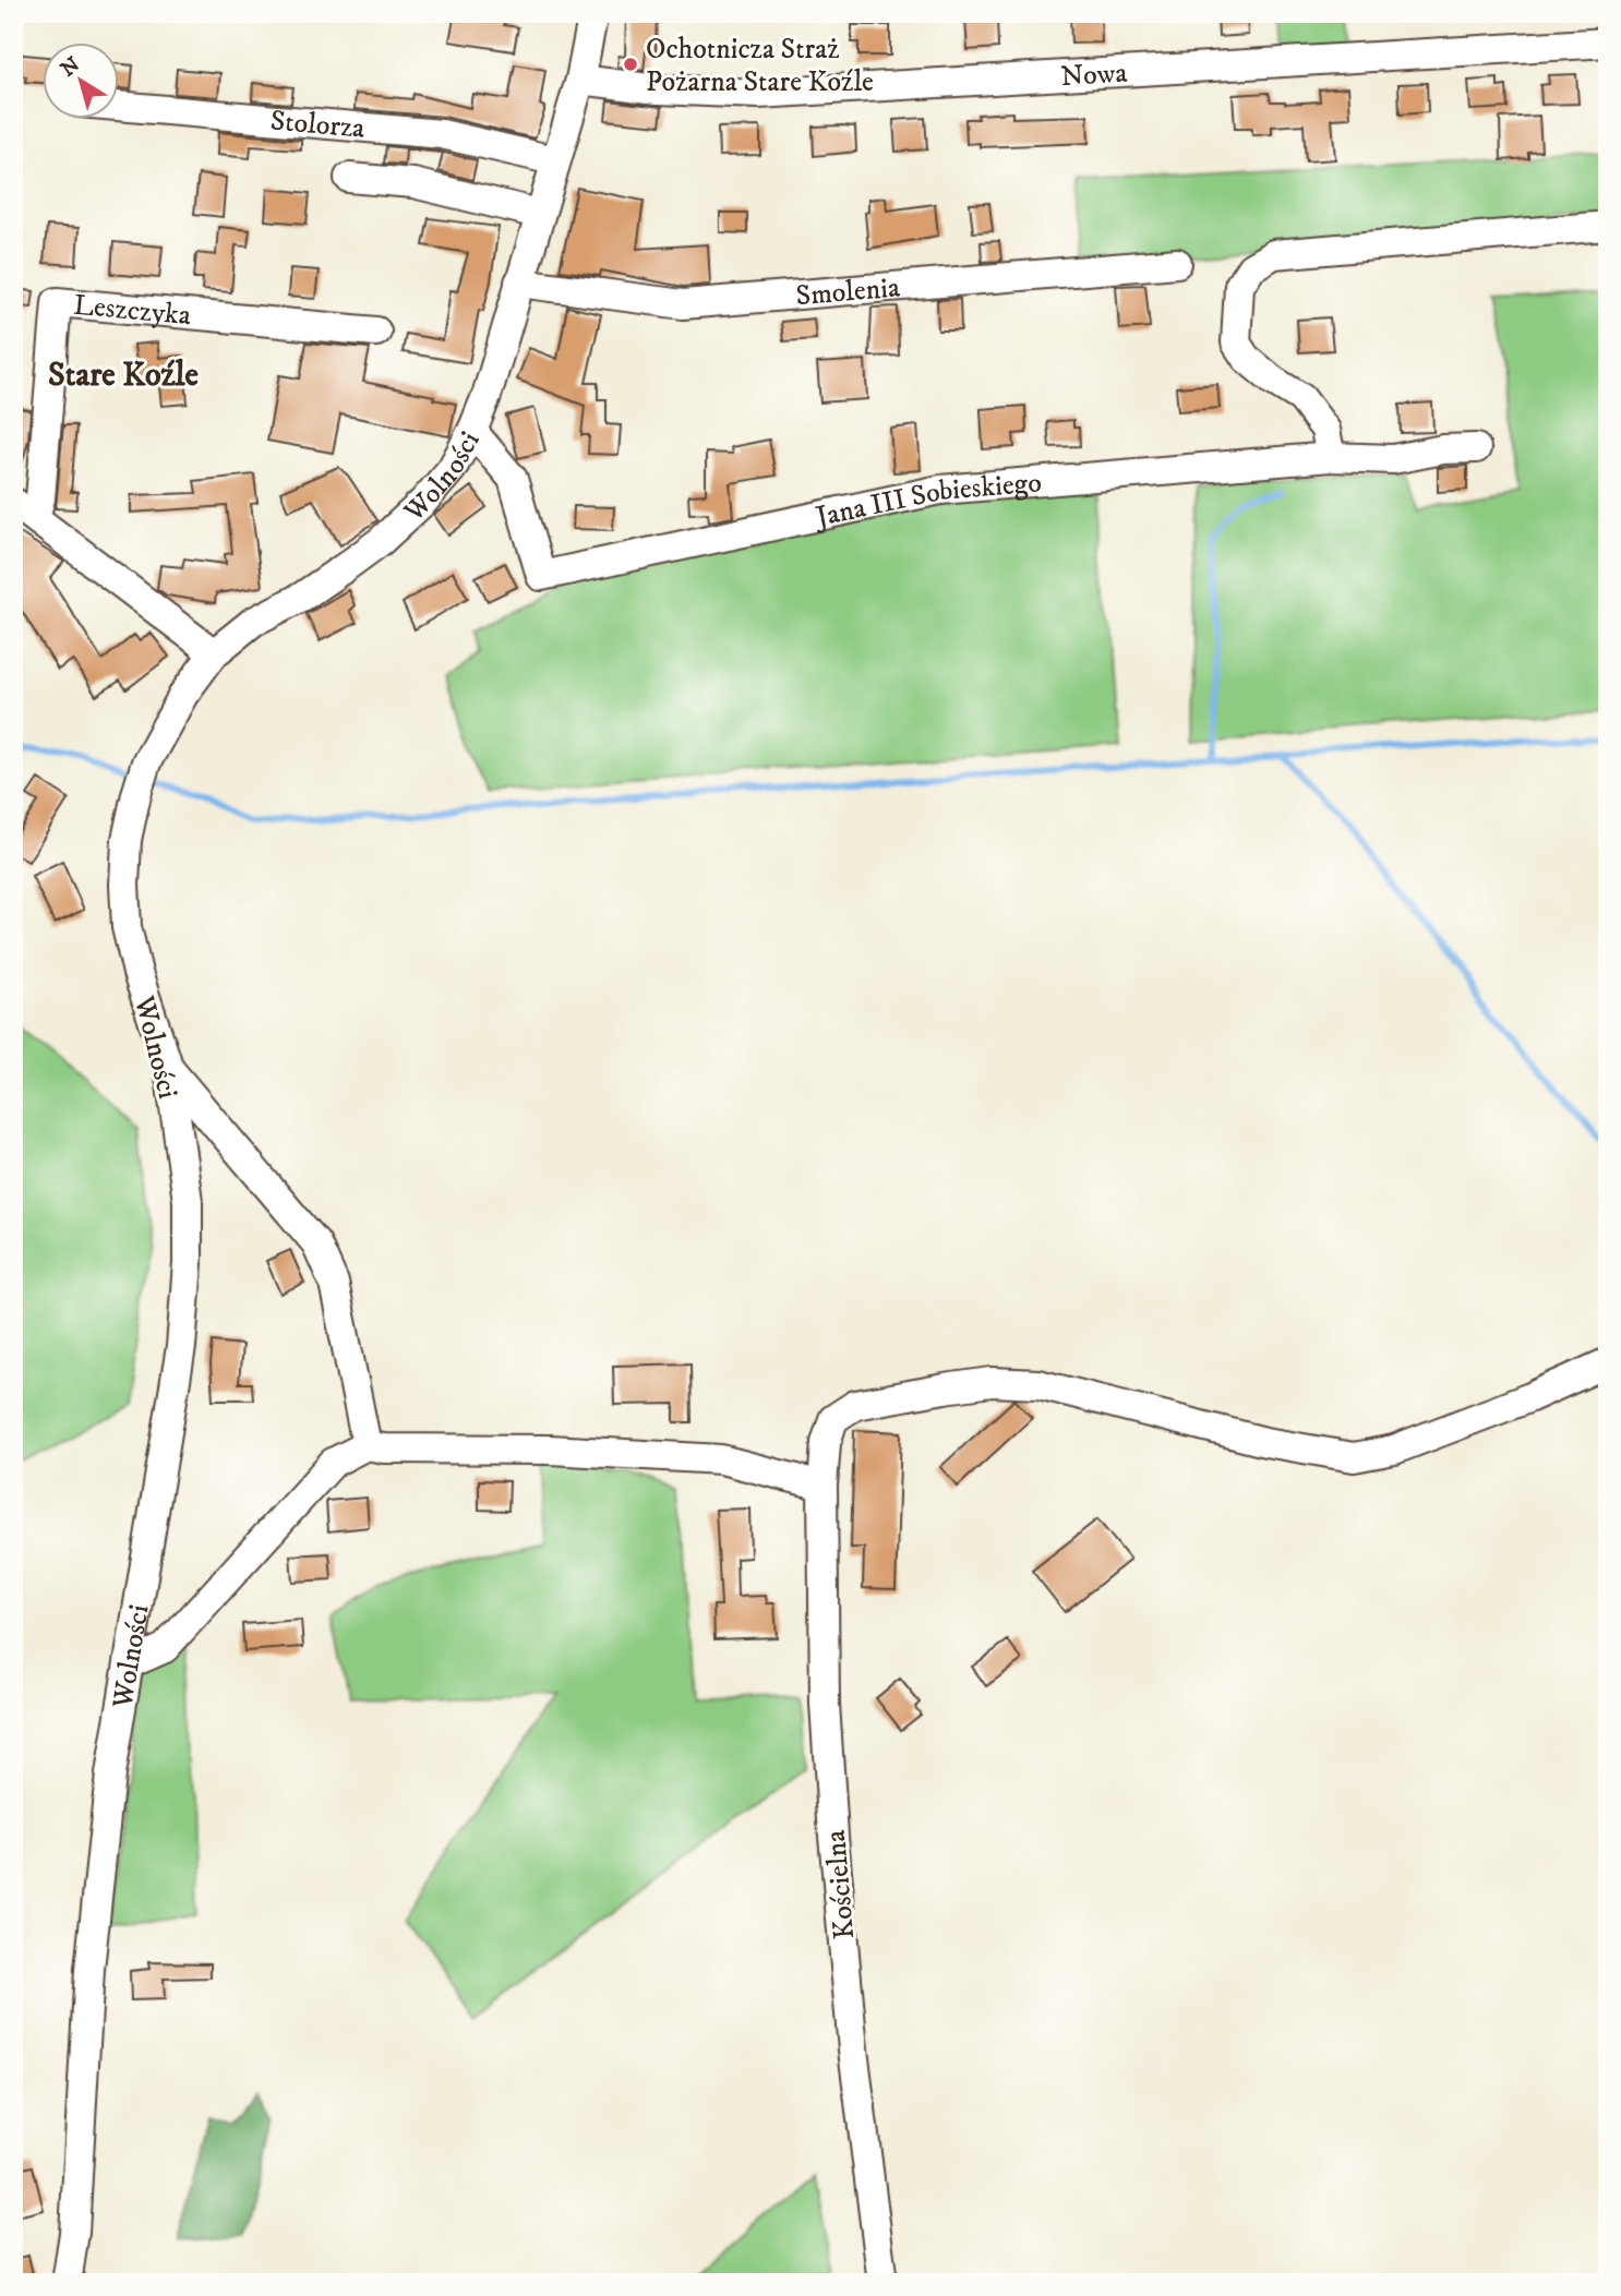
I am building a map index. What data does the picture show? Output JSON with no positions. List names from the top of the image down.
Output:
{
  "streets": {
    "street": [
      "Nowa",
      "Stolorza",
      "Smolenia",
      "Leszczyka",
      "Wolności",
      "Jana III Sobieskiego",
      "Kościelna"
    ]
  },
  "crossings": [
    ["Nowa", "Wolności"],
    ["Stolorza", "Wolności"],
    ["Smolenia", "Wolności"],
    ["Leszczyka", "Wolności"],
    ["Wolności", "Jana III Sobieskiego"]
  ],
  "districts": ["Stare Koźle"],
  "places": ["Ochotnicza Straż Pożarna Stare Koźle"],
  "north": "top left"
}
